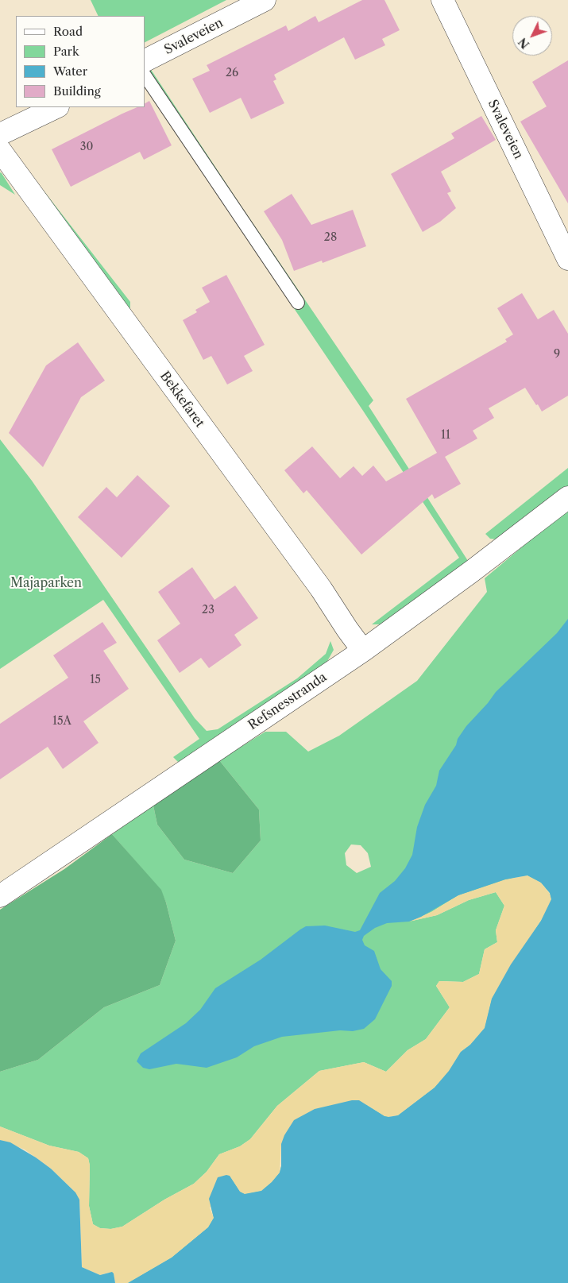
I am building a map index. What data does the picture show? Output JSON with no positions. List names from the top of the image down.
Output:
{
  "streets": {
    "street": ["Svaleveien", "Bekkefaret", "Refsnesstranda"]
  },
  "crossings": [
    ["Bekkefaret", "Refsnesstranda"]
  ],
  "parks": ["Majaparken"],
  "house_numbers": [
    "26",
    "30",
    "28",
    "9",
    "11",
    "23",
    "15",
    "15A"
  ],
  "legend": [
    "Road",
    "Park",
    "Water",
    "Building"
  ],
  "north": "bottom left"
}
